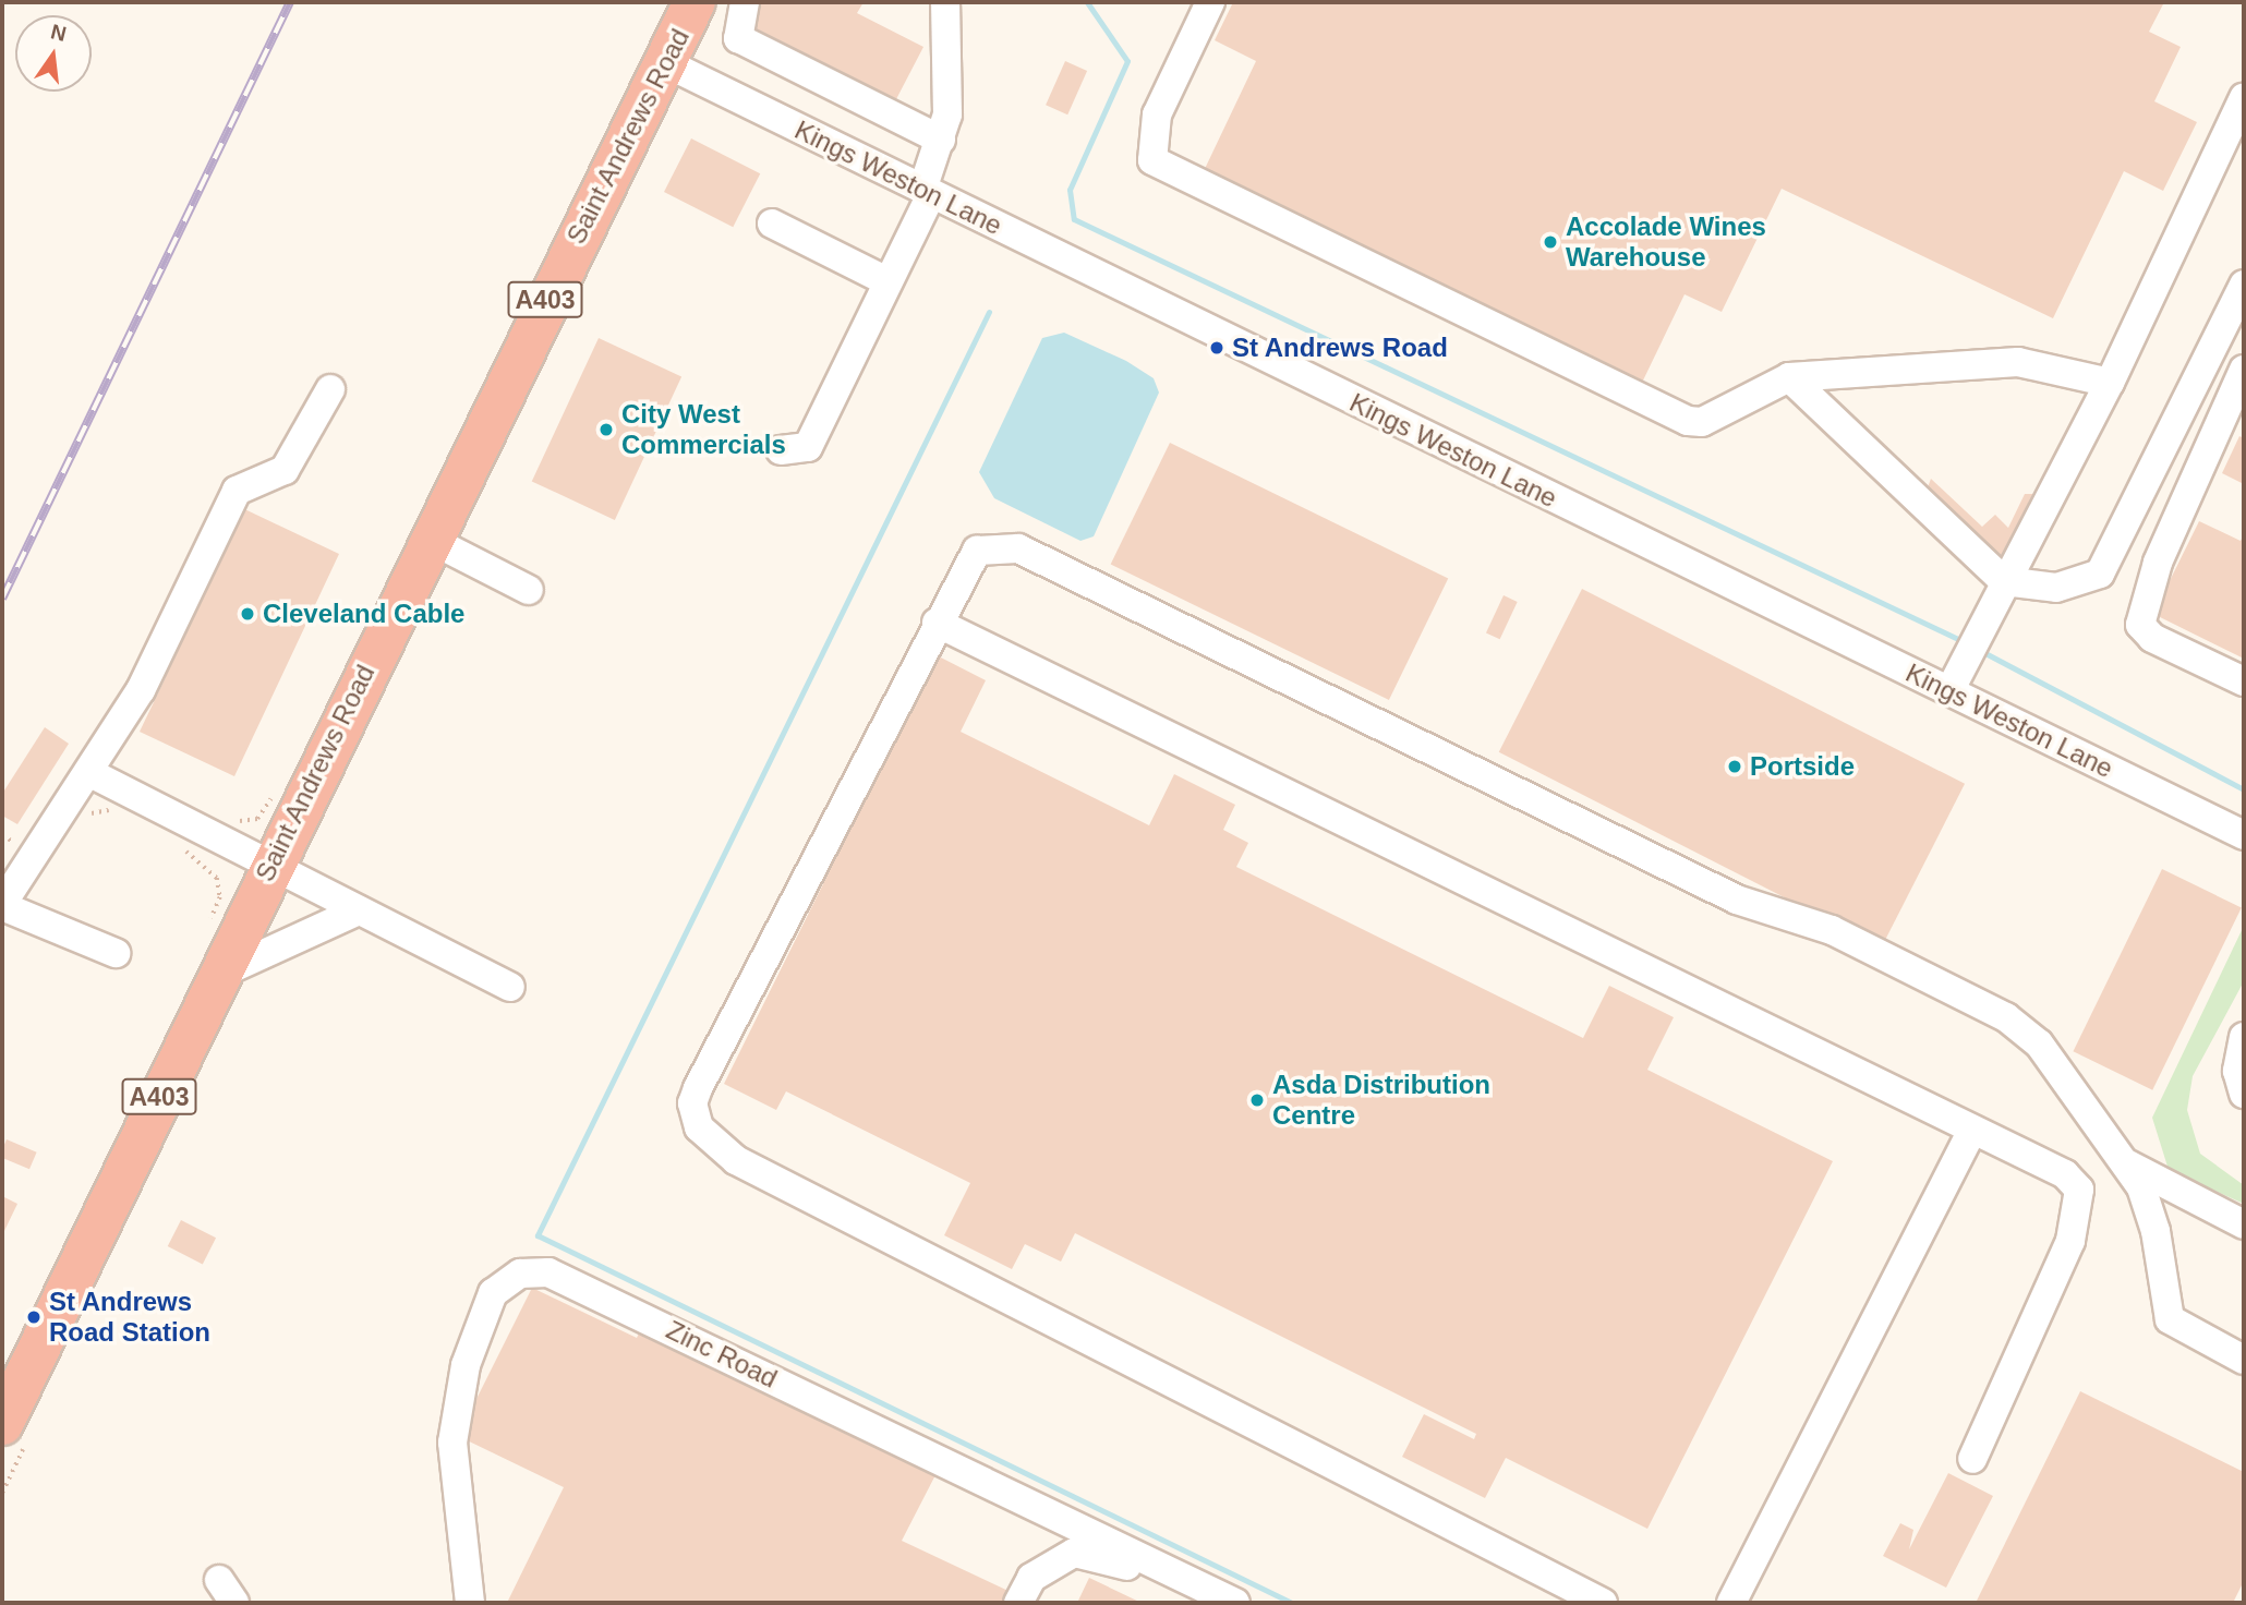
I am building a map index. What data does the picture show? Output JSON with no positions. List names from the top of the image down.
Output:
{
  "streets": {
    "highway": ["Saint Andrews Road", "A403"],
    "street": ["Kings Weston Lane", "Zinc Road"]
  },
  "crossings": [
    ["Saint Andrews Road", "Kings Weston Lane"]
  ],
  "places": [
    "Accolade Wines Warehouse",
    "St Andrews Road",
    "City West Commercials",
    "Cleveland Cable",
    "Portside",
    "Asda Distribution Centre",
    "St Andrews Road Station"
  ],
  "north": "top"
}
